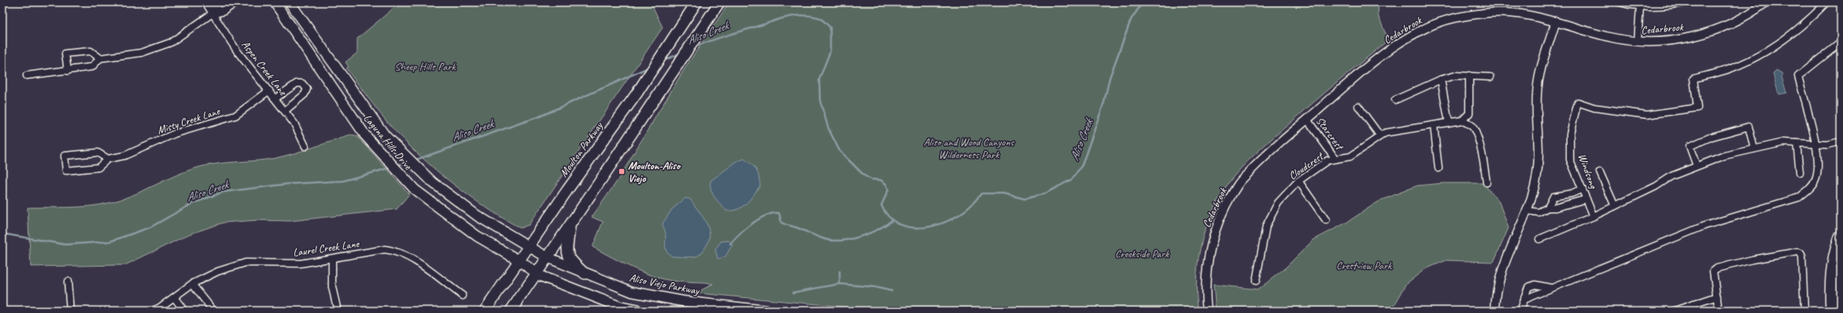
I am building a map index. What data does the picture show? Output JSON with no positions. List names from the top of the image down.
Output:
{
  "streets": {
    "main road": ["Laguna Hills Drive", "Moulton Parkway", "Aliso Viejo Parkway"],
    "street": [
      "Cedarbrook",
      "Aspen Creek Lane",
      "Misty Creek Lane",
      "Starcrest",
      "Cloudcrest",
      "Windsong",
      "Laurel Creek Lane"
    ]
  },
  "crossings": [
    ["Cedarbrook", "Starcrest"],
    ["Aspen Creek Lane", "Misty Creek Lane"],
    ["Starcrest", "Cloudcrest"],
    ["Laguna Hills Drive", "Moulton Parkway"],
    ["Laguna Hills Drive", "Aliso Viejo Parkway"],
    ["Moulton Parkway", "Aliso Viejo Parkway"]
  ],
  "water": ["Aliso Creek"],
  "parks": [
    "Sheep Hills Park",
    "Aliso and Wood Canyons Wilderness Park",
    "Creekside Park",
    "Crestview Park"
  ],
  "places": {
    "transit": ["Moulton-Aliso Viejo"]
  }
}
